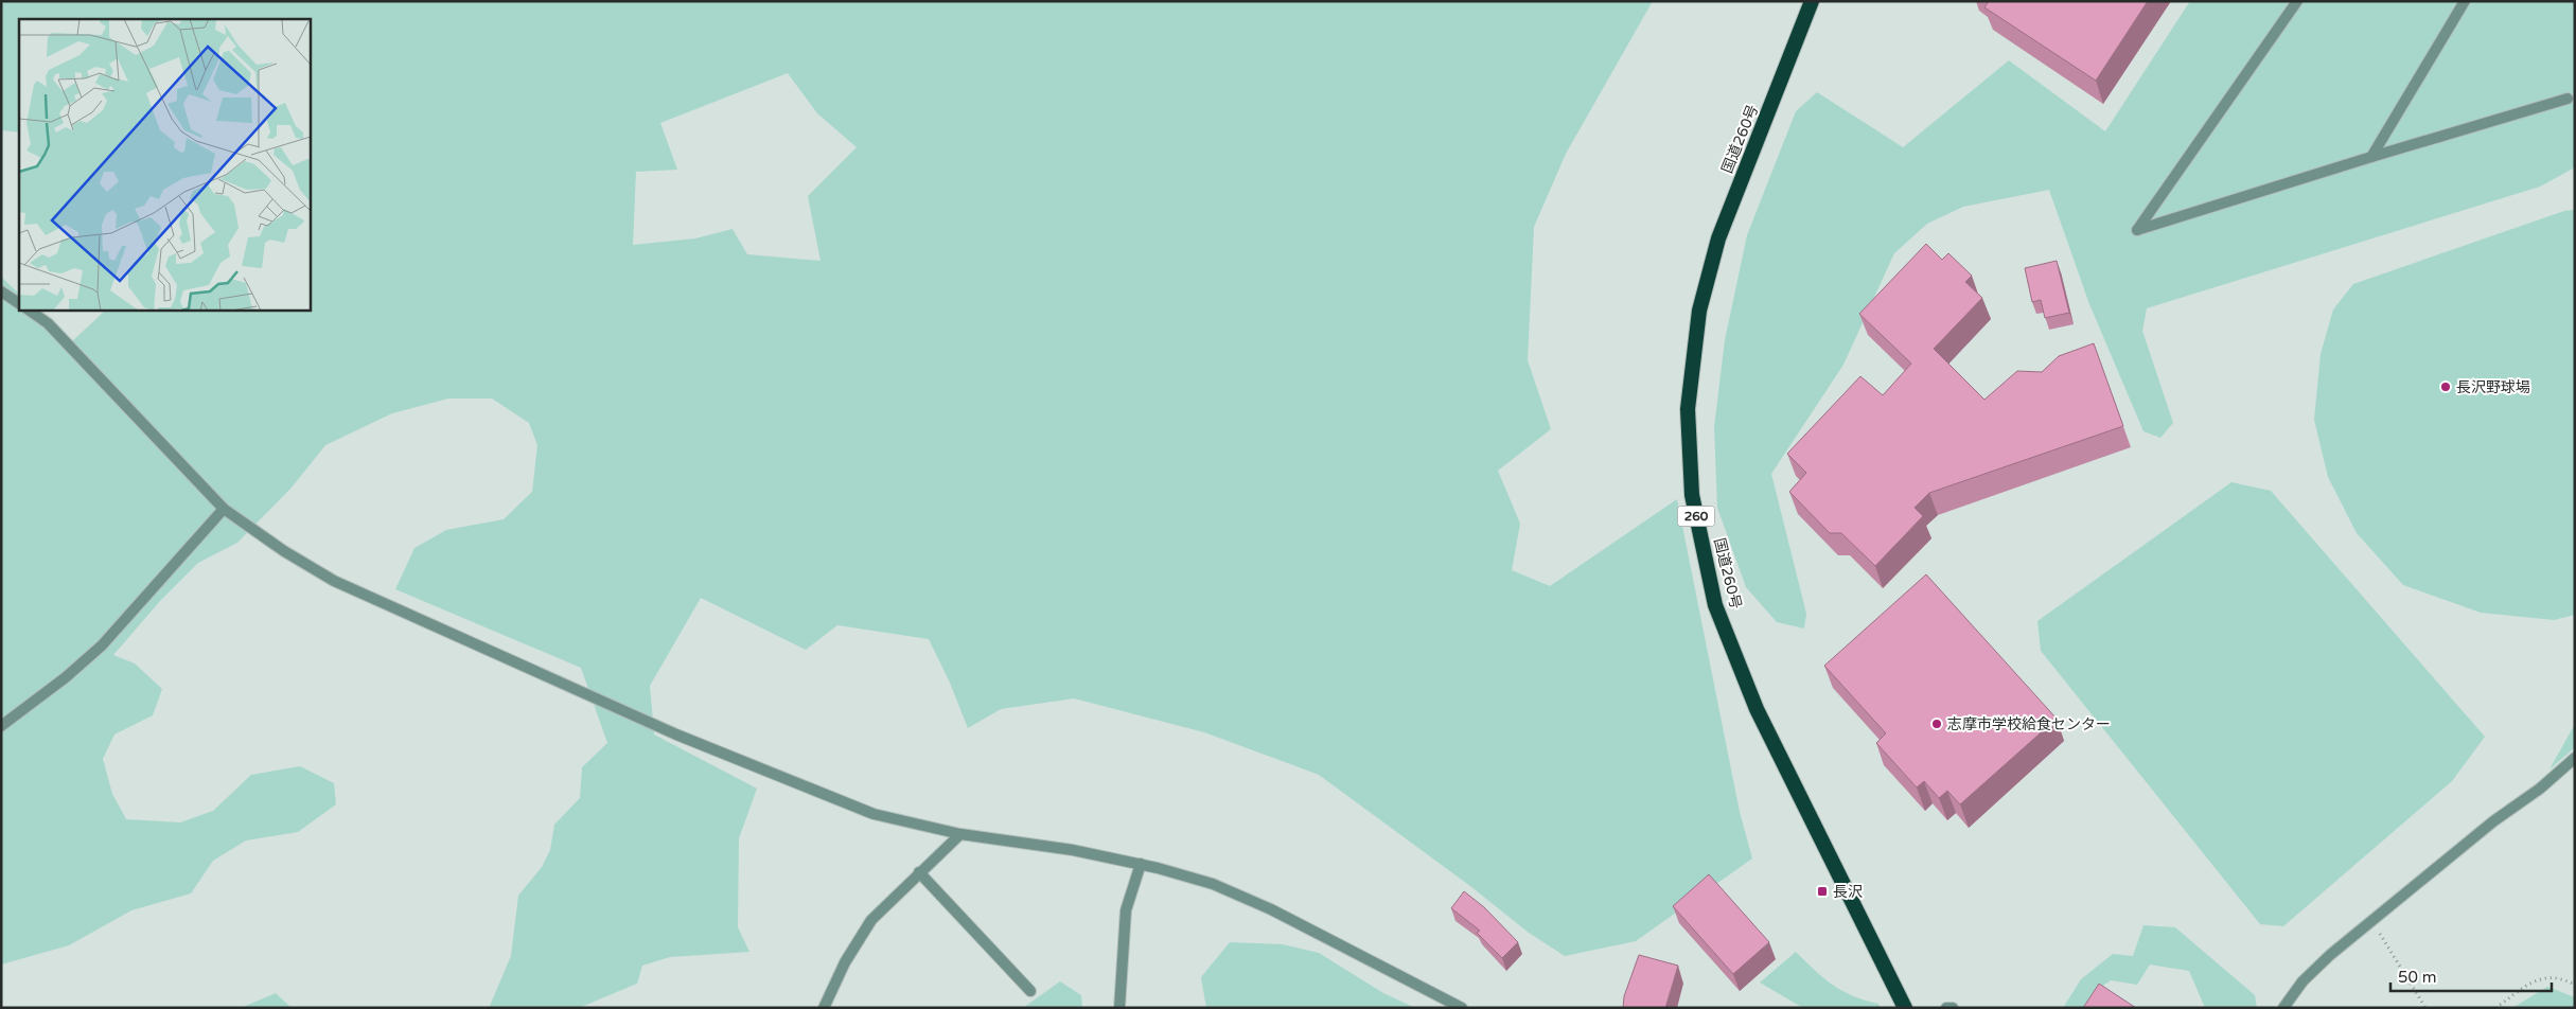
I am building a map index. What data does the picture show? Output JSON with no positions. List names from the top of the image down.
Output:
{
  "streets": {
    "highway": ["国道260号", "260"]
  },
  "places": {
    "other": ["長沢野球場", "志摩市学校給食センター"],
    "transit": ["長沢"]
  },
  "scale_bar": "50 m"
}
